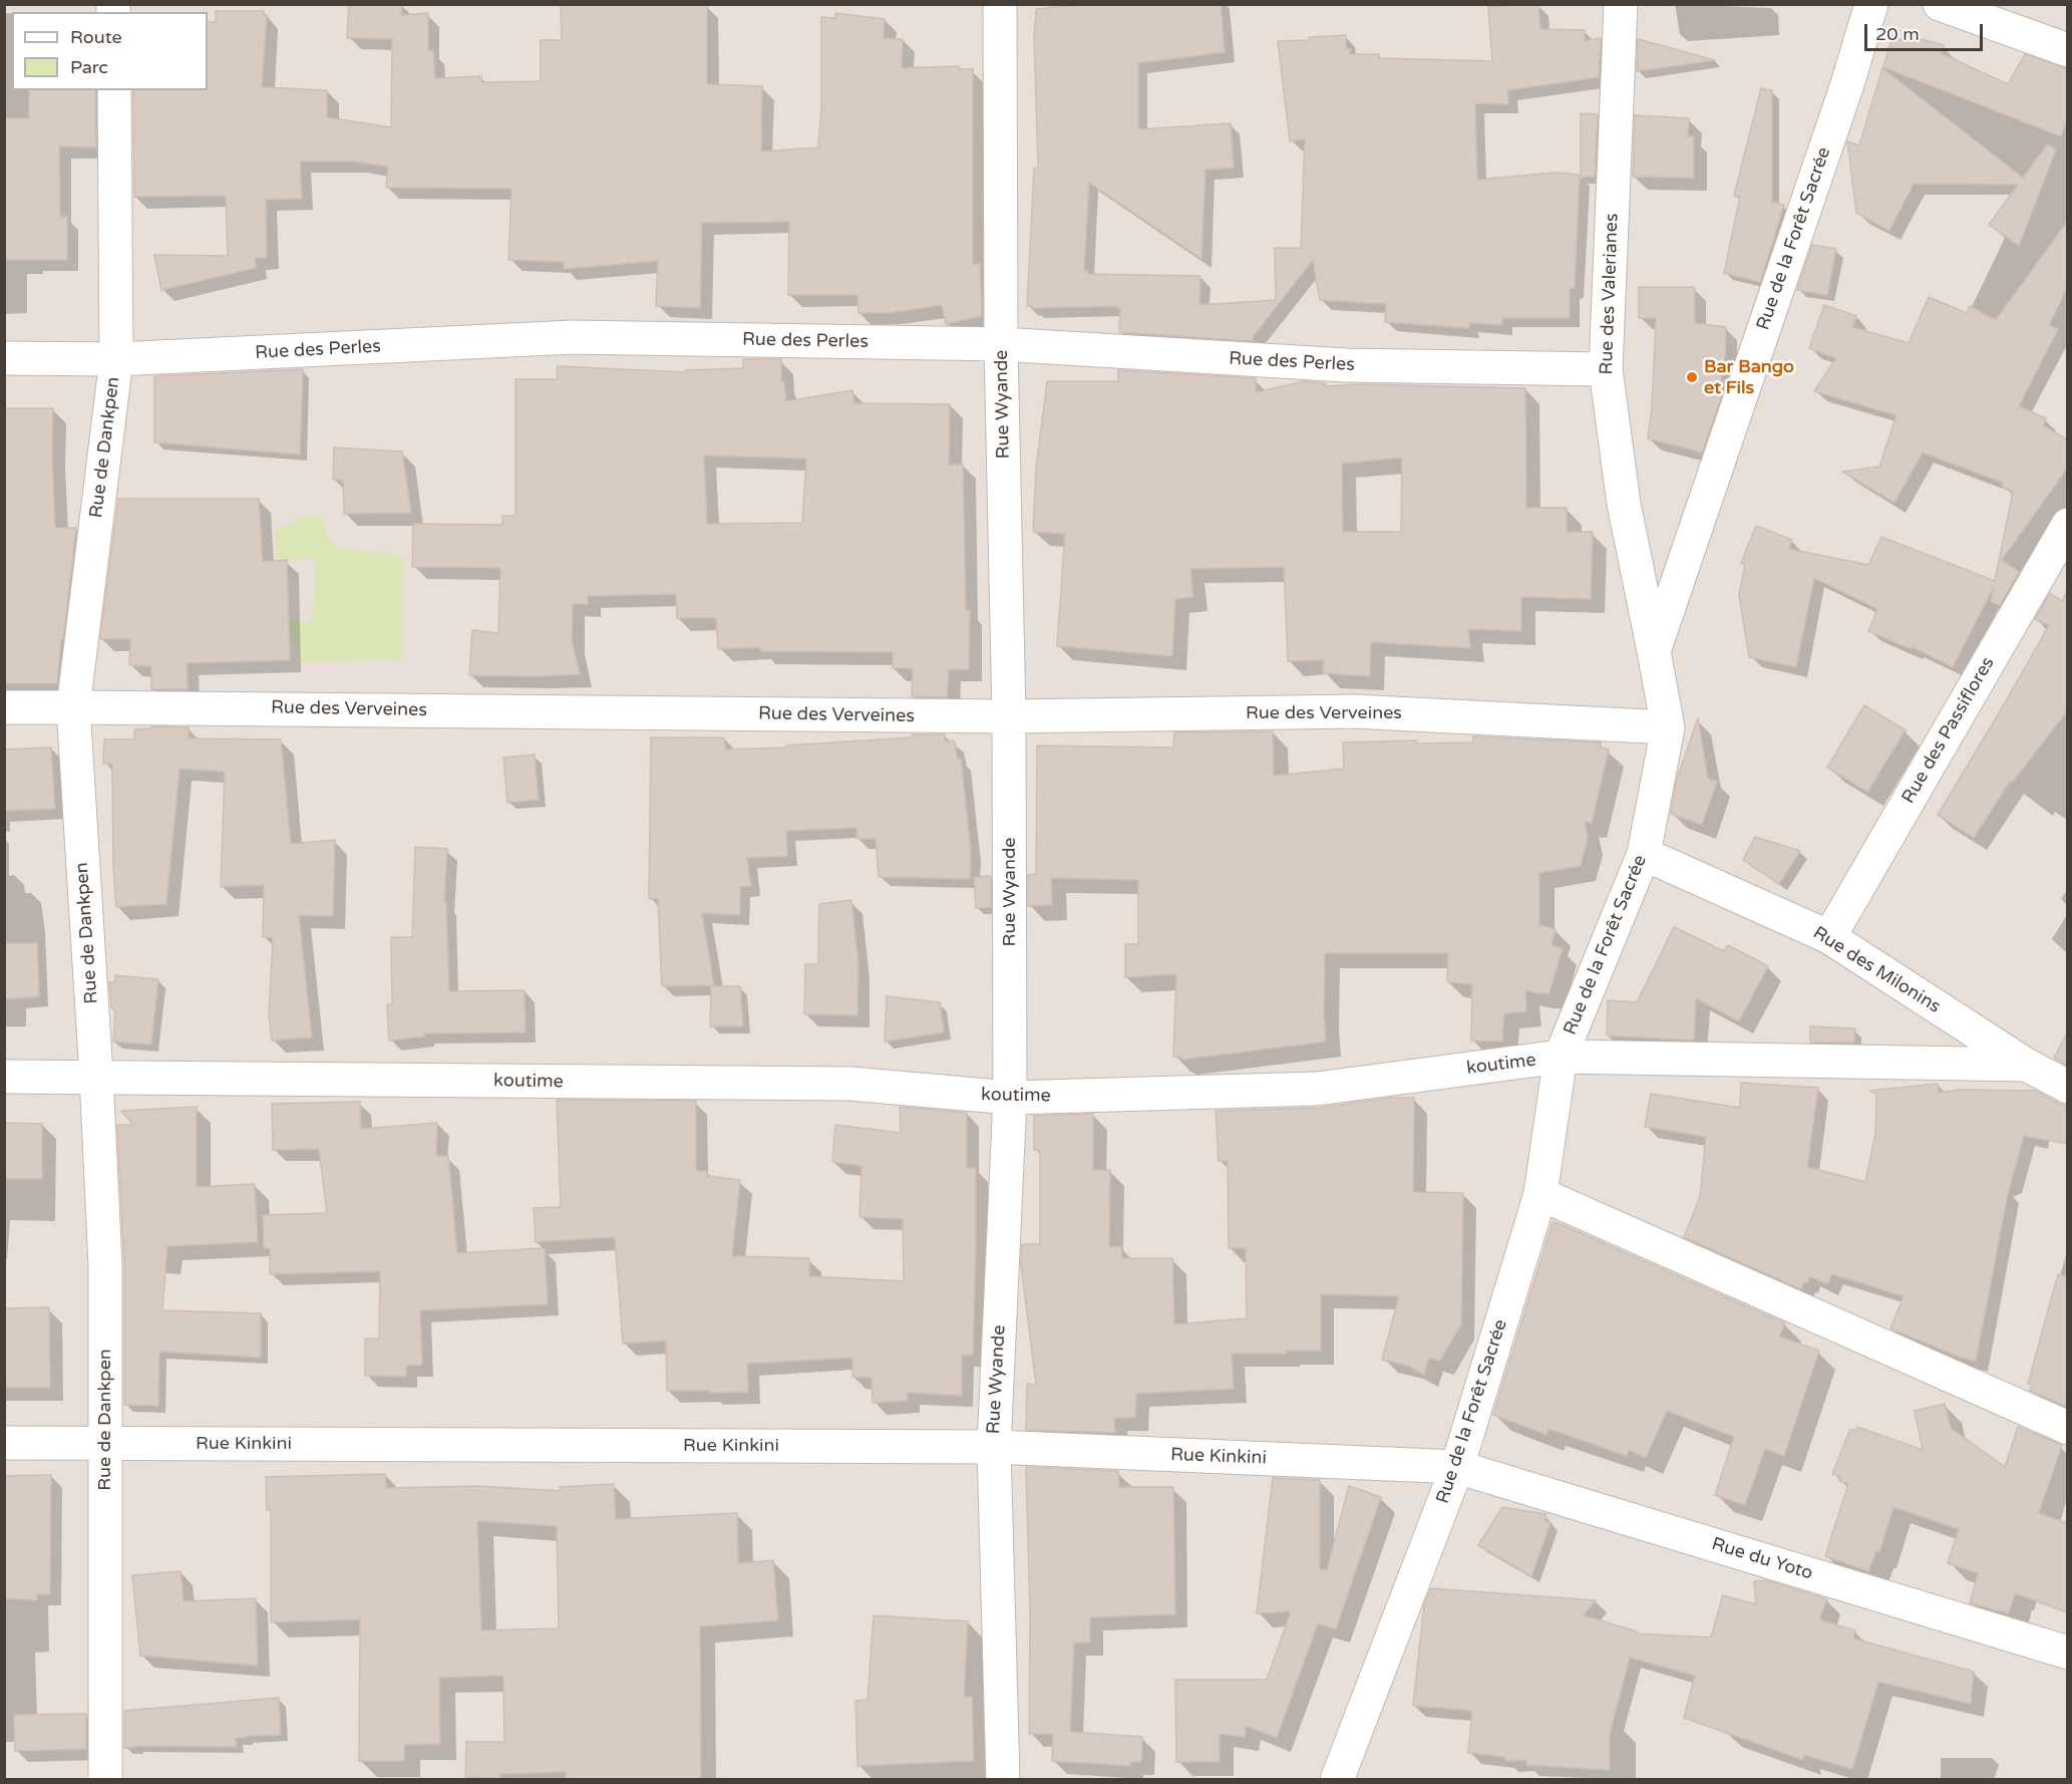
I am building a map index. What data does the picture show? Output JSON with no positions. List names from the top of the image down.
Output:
{
  "streets": {
    "street": [
      "Rue de la Forêt Sacrée",
      "Rue des Valerianes",
      "Rue des Perles",
      "Rue Wyande",
      "Rue de Dankpen",
      "Rue des Verveines",
      "Rue des Passiflores",
      "Rue des Milonins",
      "koutime",
      "Rue Kinkini",
      "Rue du Yoto"
    ]
  },
  "crossings": [
    ["Rue de la Forêt Sacrée", "Rue des Valerianes"],
    ["Rue de la Forêt Sacrée", "Rue des Verveines"],
    ["Rue de la Forêt Sacrée", "Rue des Milonins"],
    ["Rue de la Forêt Sacrée", "koutime"],
    ["Rue de la Forêt Sacrée", "Rue Kinkini"],
    ["Rue de la Forêt Sacrée", "Rue du Yoto"],
    ["Rue des Valerianes", "Rue des Perles"],
    ["Rue des Perles", "Rue Wyande"],
    ["Rue des Perles", "Rue de Dankpen"],
    ["Rue Wyande", "Rue des Verveines"],
    ["Rue Wyande", "koutime"],
    ["Rue Wyande", "Rue Kinkini"],
    ["Rue de Dankpen", "Rue des Verveines"],
    ["Rue de Dankpen", "koutime"],
    ["Rue de Dankpen", "Rue Kinkini"],
    ["Rue des Passiflores", "Rue des Milonins"],
    ["Rue des Milonins", "koutime"],
    ["Rue Kinkini", "Rue du Yoto"]
  ],
  "places": ["Bar Bango et Fils"],
  "legend": ["Route", "Parc"],
  "scale_bar": "20 m"
}
